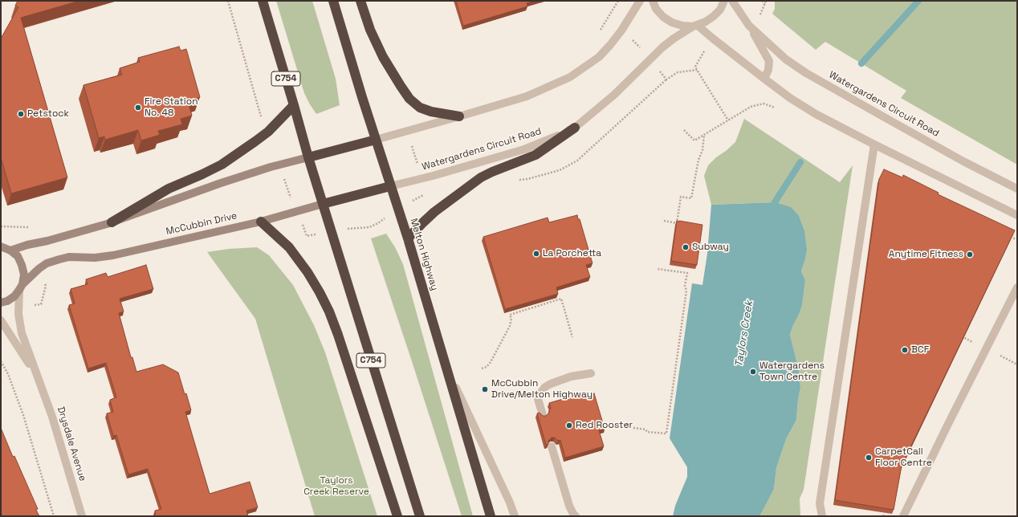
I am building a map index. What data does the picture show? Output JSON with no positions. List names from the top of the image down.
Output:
{
  "streets": {
    "highway": ["C754", "McCubbin Drive", "Melton Highway"],
    "street": ["Watergardens Circuit Road", "Drysdale Avenue"]
  },
  "crossings": [
    ["C754", "McCubbin Drive"],
    ["Watergardens Circuit Road", "McCubbin Drive"],
    ["Watergardens Circuit Road", "Melton Highway"],
    ["McCubbin Drive", "Melton Highway"],
    ["McCubbin Drive", "Drysdale Avenue"]
  ],
  "water": ["Taylors Creek"],
  "parks": ["Taylors Creek Reserve"],
  "places": [
    "Fire Station No. 48",
    "Petstock",
    "Subway",
    "La Porchetta",
    "Anytime Fitness",
    "BCF",
    "Watergardens Town Centre",
    "McCubbin Drive/Melton Highway",
    "Red Rooster",
    "CarpetCall Floor Centre"
  ]
}
